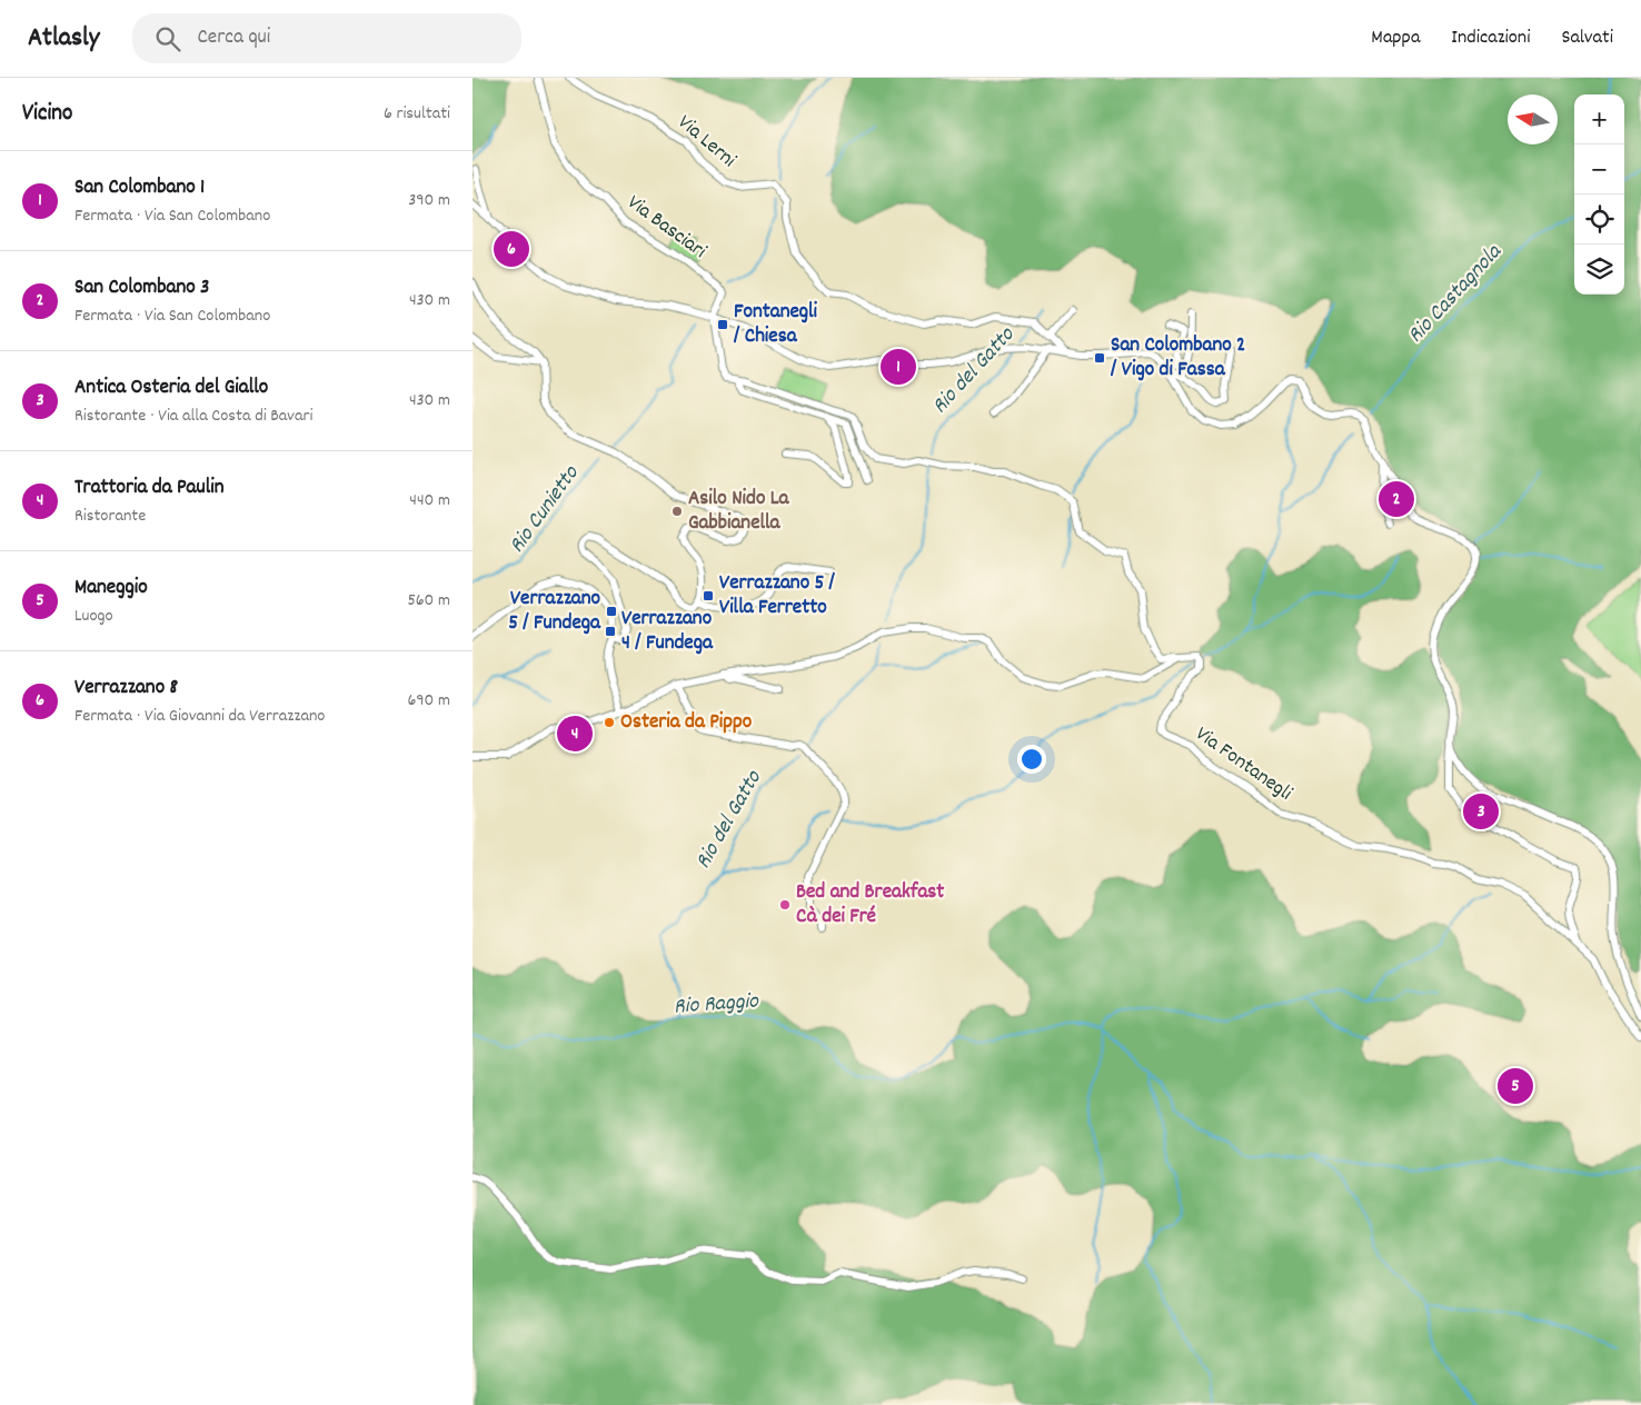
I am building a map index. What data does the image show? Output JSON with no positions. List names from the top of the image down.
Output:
{
  "streets": {
    "street": ["Via Lerni", "Via Basciari", "Via Fontanegli"]
  },
  "water": [
    "Rio Castagnola",
    "Rio del Gatto",
    "Rio Cunietto",
    "Rio Raggio"
  ],
  "places": {
    "transit": [
      "Fontanegli / Chiesa",
      "San Colombano 2 / Vigo di Fassa",
      "Verrazzano 5 / Villa Ferretto",
      "Verrazzano 5 / Fundega",
      "Verrazzano 4 / Fundega"
    ],
    "other": ["Asilo Nido La Gabbianella", "Osteria da Pippo", "Bed and Breakfast Cà dei Fré"]
  },
  "north": "left",
  "page": {
    "header": "Atlasly",
    "search": "Cerca qui",
    "nav": ["Mappa", "Indicazioni", "Salvati"],
    "heading": ["Vicino", "6 risultati"],
    "map_buttons": ["+", "−"],
    "list": [
      {
        "mark": "1",
        "name": "San Colombano 1",
        "note": "Fermata · Via San Colombano",
        "value": "390 m"
      },
      {
        "mark": "2",
        "name": "San Colombano 3",
        "note": "Fermata · Via San Colombano",
        "value": "430 m"
      },
      {
        "mark": "3",
        "name": "Antica Osteria del Giallo",
        "note": "Ristorante · Via alla Costa di Bavari",
        "value": "430 m"
      },
      {
        "mark": "4",
        "name": "Trattoria da Paulin",
        "note": "Ristorante",
        "value": "440 m"
      },
      {
        "mark": "5",
        "name": "Maneggio",
        "note": "Luogo",
        "value": "560 m"
      },
      {
        "mark": "6",
        "name": "Verrazzano 8",
        "note": "Fermata · Via Giovanni da Verrazzano",
        "value": "690 m"
      }
    ],
    "pins": [
      "6",
      "1",
      "2",
      "4",
      "3",
      "5"
    ]
  }
}
